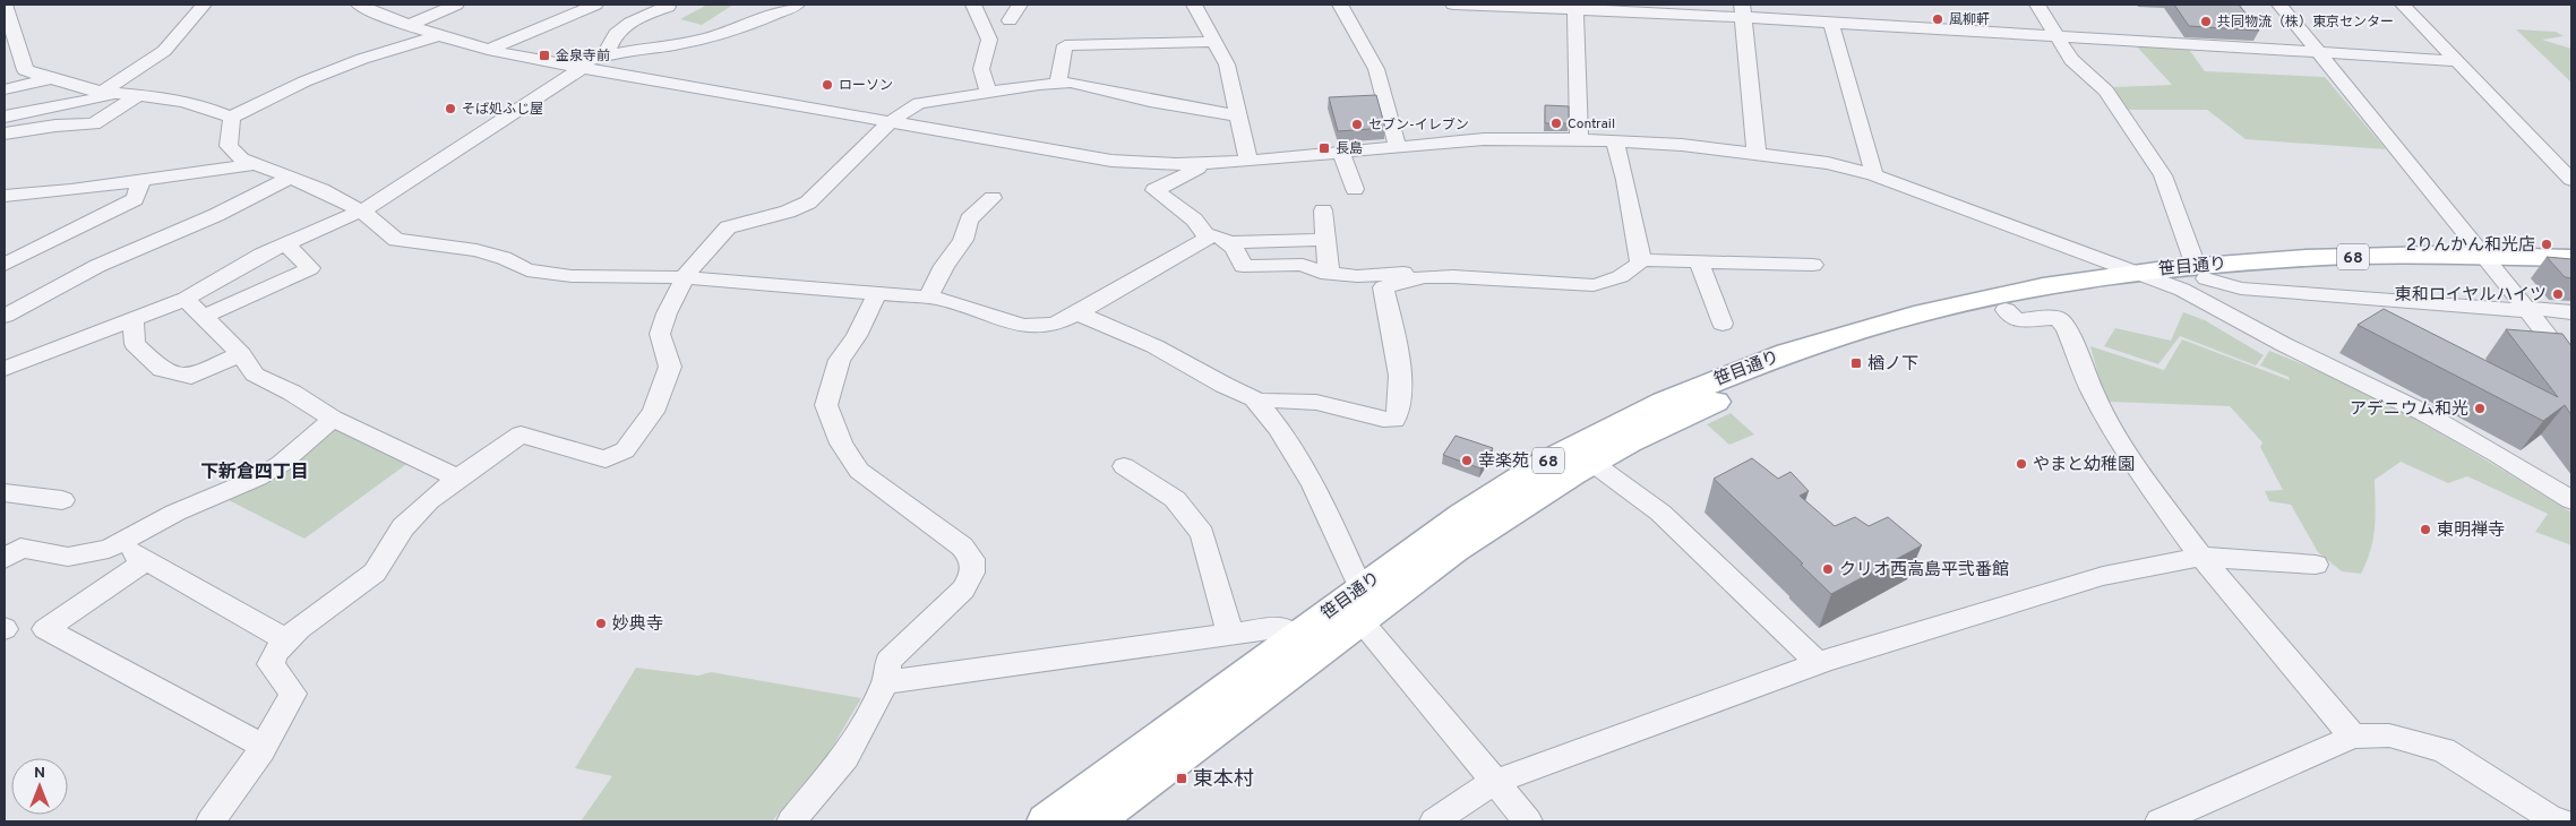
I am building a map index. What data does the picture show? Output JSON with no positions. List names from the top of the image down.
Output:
{
  "streets": {
    "main road": ["68", "笹目通り"]
  },
  "districts": ["下新倉四丁目"],
  "places": {
    "other": [
      "風柳軒",
      "共同物流（株）東京センター",
      "ローソン",
      "そば処ふじ屋",
      "Contrail",
      "セブン-イレブン",
      "2りんかん和光店",
      "東和ロイヤルハイツ",
      "アデニウム和光",
      "幸楽苑",
      "やまと幼稚園",
      "東明禅寺",
      "クリオ西高島平弐番館",
      "妙典寺"
    ],
    "transit": [
      "金泉寺前",
      "長島",
      "楢ノ下",
      "東本村"
    ]
  },
  "north": "top"
}
